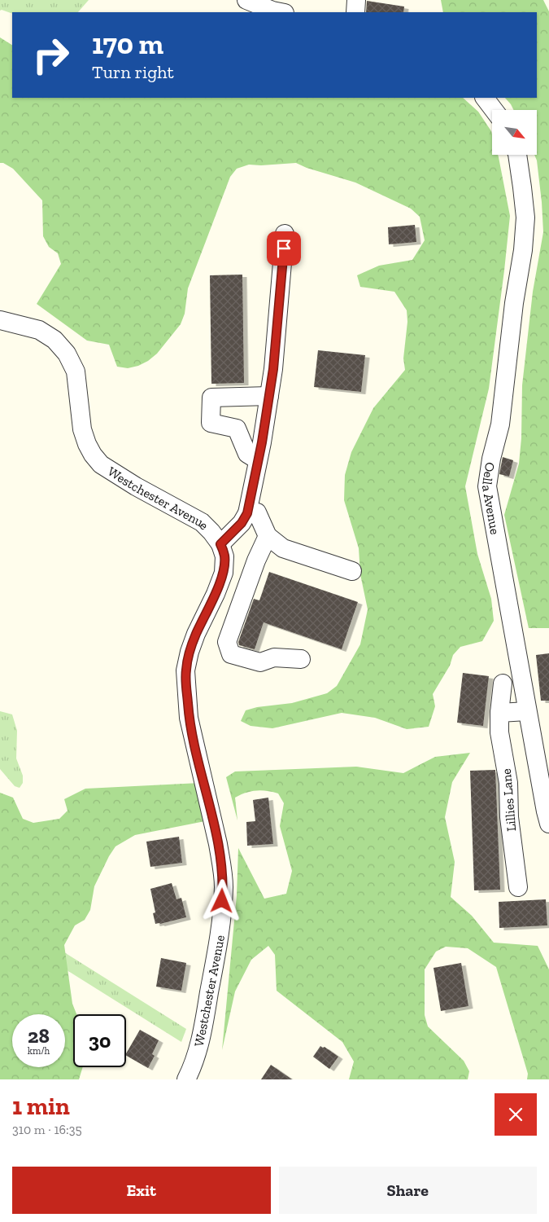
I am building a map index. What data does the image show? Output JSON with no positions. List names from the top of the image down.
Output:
{
  "streets": {
    "street": ["Oella Avenue", "Westchester Avenue", "Lillies Lane"]
  },
  "north": "bottom right",
  "page": {
    "turn": ["170 m", "Turn right"],
    "speed": "28 km/h",
    "limit": "30",
    "heading": ["1 min", "310 m · 16:35"],
    "buttons": ["Exit", "Share"]
  }
}
